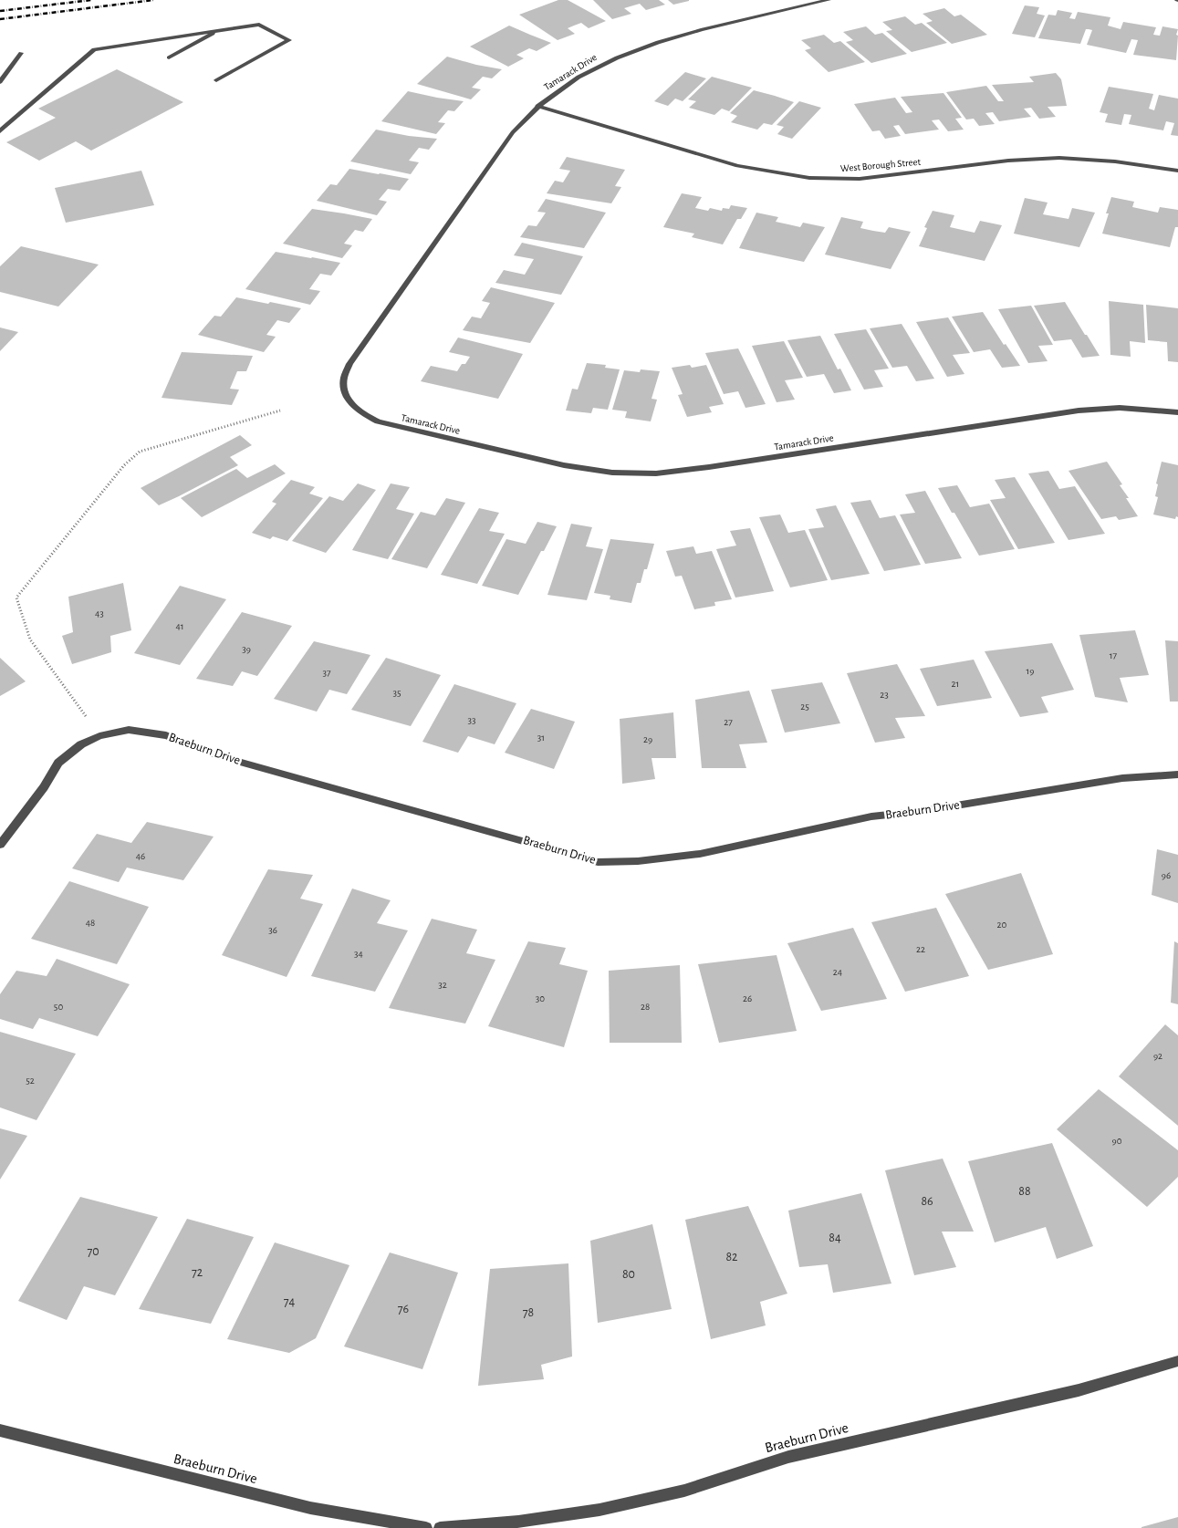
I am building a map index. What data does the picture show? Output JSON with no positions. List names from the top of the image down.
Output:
{
  "streets": {
    "street": ["Tamarack Drive", "West Borough Street", "Braeburn Drive"]
  },
  "crossings": [
    ["Tamarack Drive", "West Borough Street"]
  ],
  "house_numbers": [
    "43",
    "41",
    "39",
    "17",
    "19",
    "37",
    "21",
    "35",
    "23",
    "25",
    "33",
    "27",
    "31",
    "29",
    "46",
    "96",
    "48",
    "20",
    "36",
    "22",
    "34",
    "24",
    "32",
    "30",
    "26",
    "50",
    "28",
    "92",
    "52",
    "90",
    "88",
    "86",
    "84",
    "70",
    "82",
    "72",
    "80",
    "74",
    "76",
    "78"
  ]
}
